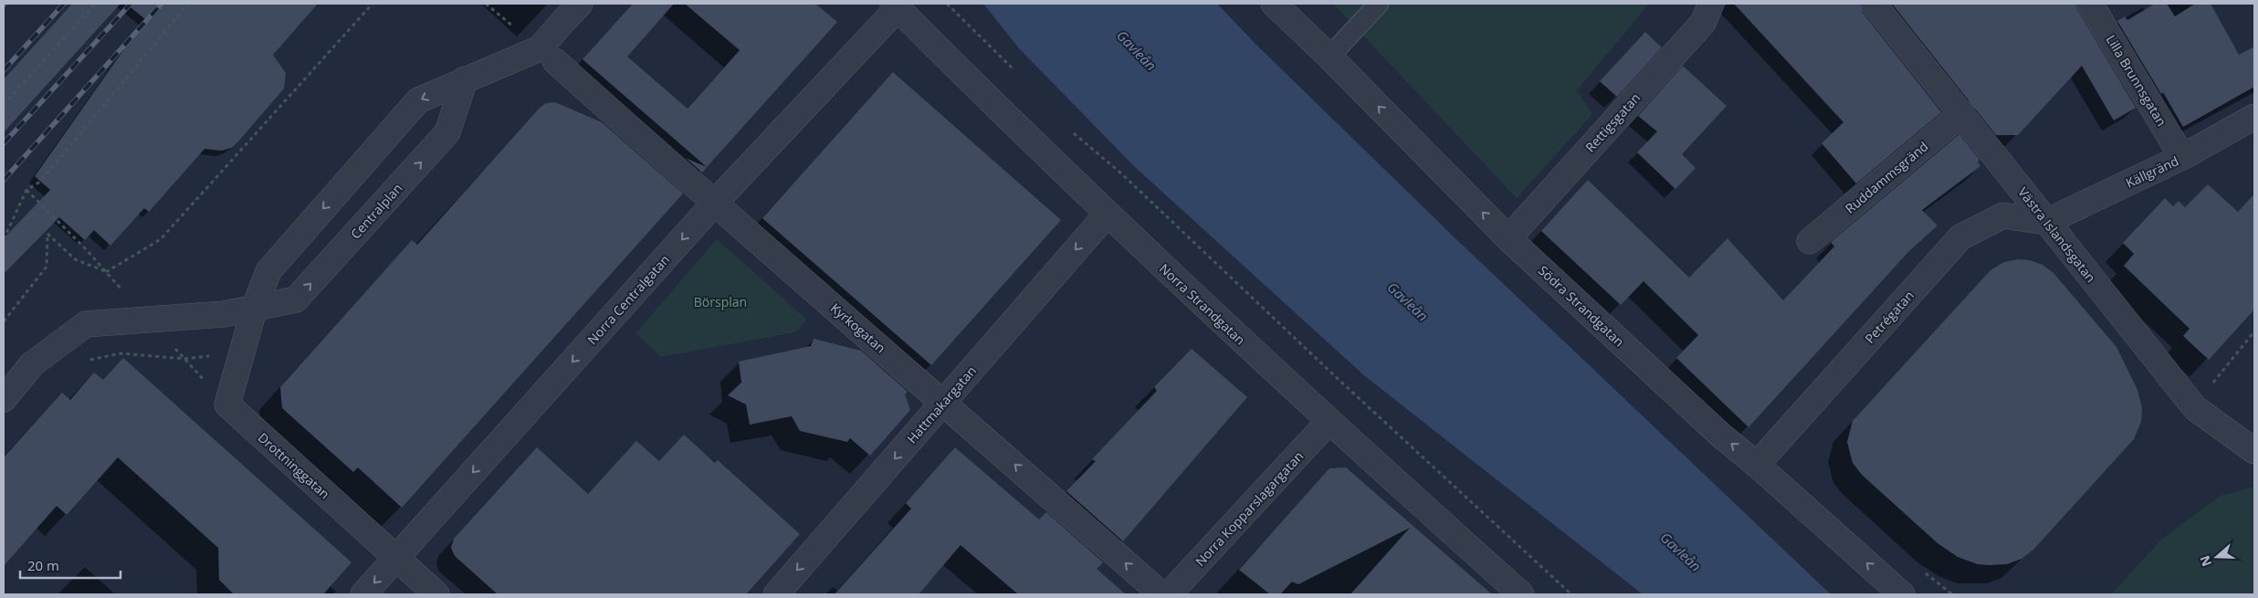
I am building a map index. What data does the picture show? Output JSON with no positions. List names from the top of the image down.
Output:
{
  "streets": {
    "street": [
      "Lilla Brunnsgatan",
      "Rettigsgatan",
      "Källgränd",
      "Ruddammsgränd",
      "Centralplan",
      "Västra Islandsgatan",
      "Norra Centralgatan",
      "Norra Strandgatan",
      "Södra Strandgatan",
      "Petrégatan",
      "Kyrkogatan",
      "Hattmakargatan",
      "Drottninggatan",
      "Norra Kopparslagargatan"
    ]
  },
  "crossings": [
    ["Lilla Brunnsgatan", "Källgränd"],
    ["Rettigsgatan", "Södra Strandgatan"],
    ["Källgränd", "Västra Islandsgatan"],
    ["Källgränd", "Petrégatan"],
    ["Ruddammsgränd", "Västra Islandsgatan"],
    ["Västra Islandsgatan", "Petrégatan"],
    ["Norra Centralgatan", "Norra Strandgatan"],
    ["Norra Centralgatan", "Kyrkogatan"],
    ["Norra Centralgatan", "Drottninggatan"],
    ["Norra Strandgatan", "Hattmakargatan"],
    ["Norra Strandgatan", "Norra Kopparslagargatan"],
    ["Södra Strandgatan", "Petrégatan"],
    ["Kyrkogatan", "Hattmakargatan"]
  ],
  "one_way": [
    "Norra Centralgatan",
    "Södra Strandgatan",
    "Kyrkogatan",
    "Hattmakargatan"
  ],
  "water": ["Gavleån"],
  "parks": ["Börsplan"],
  "scale_bar": "20 m",
  "north": "left"
}
